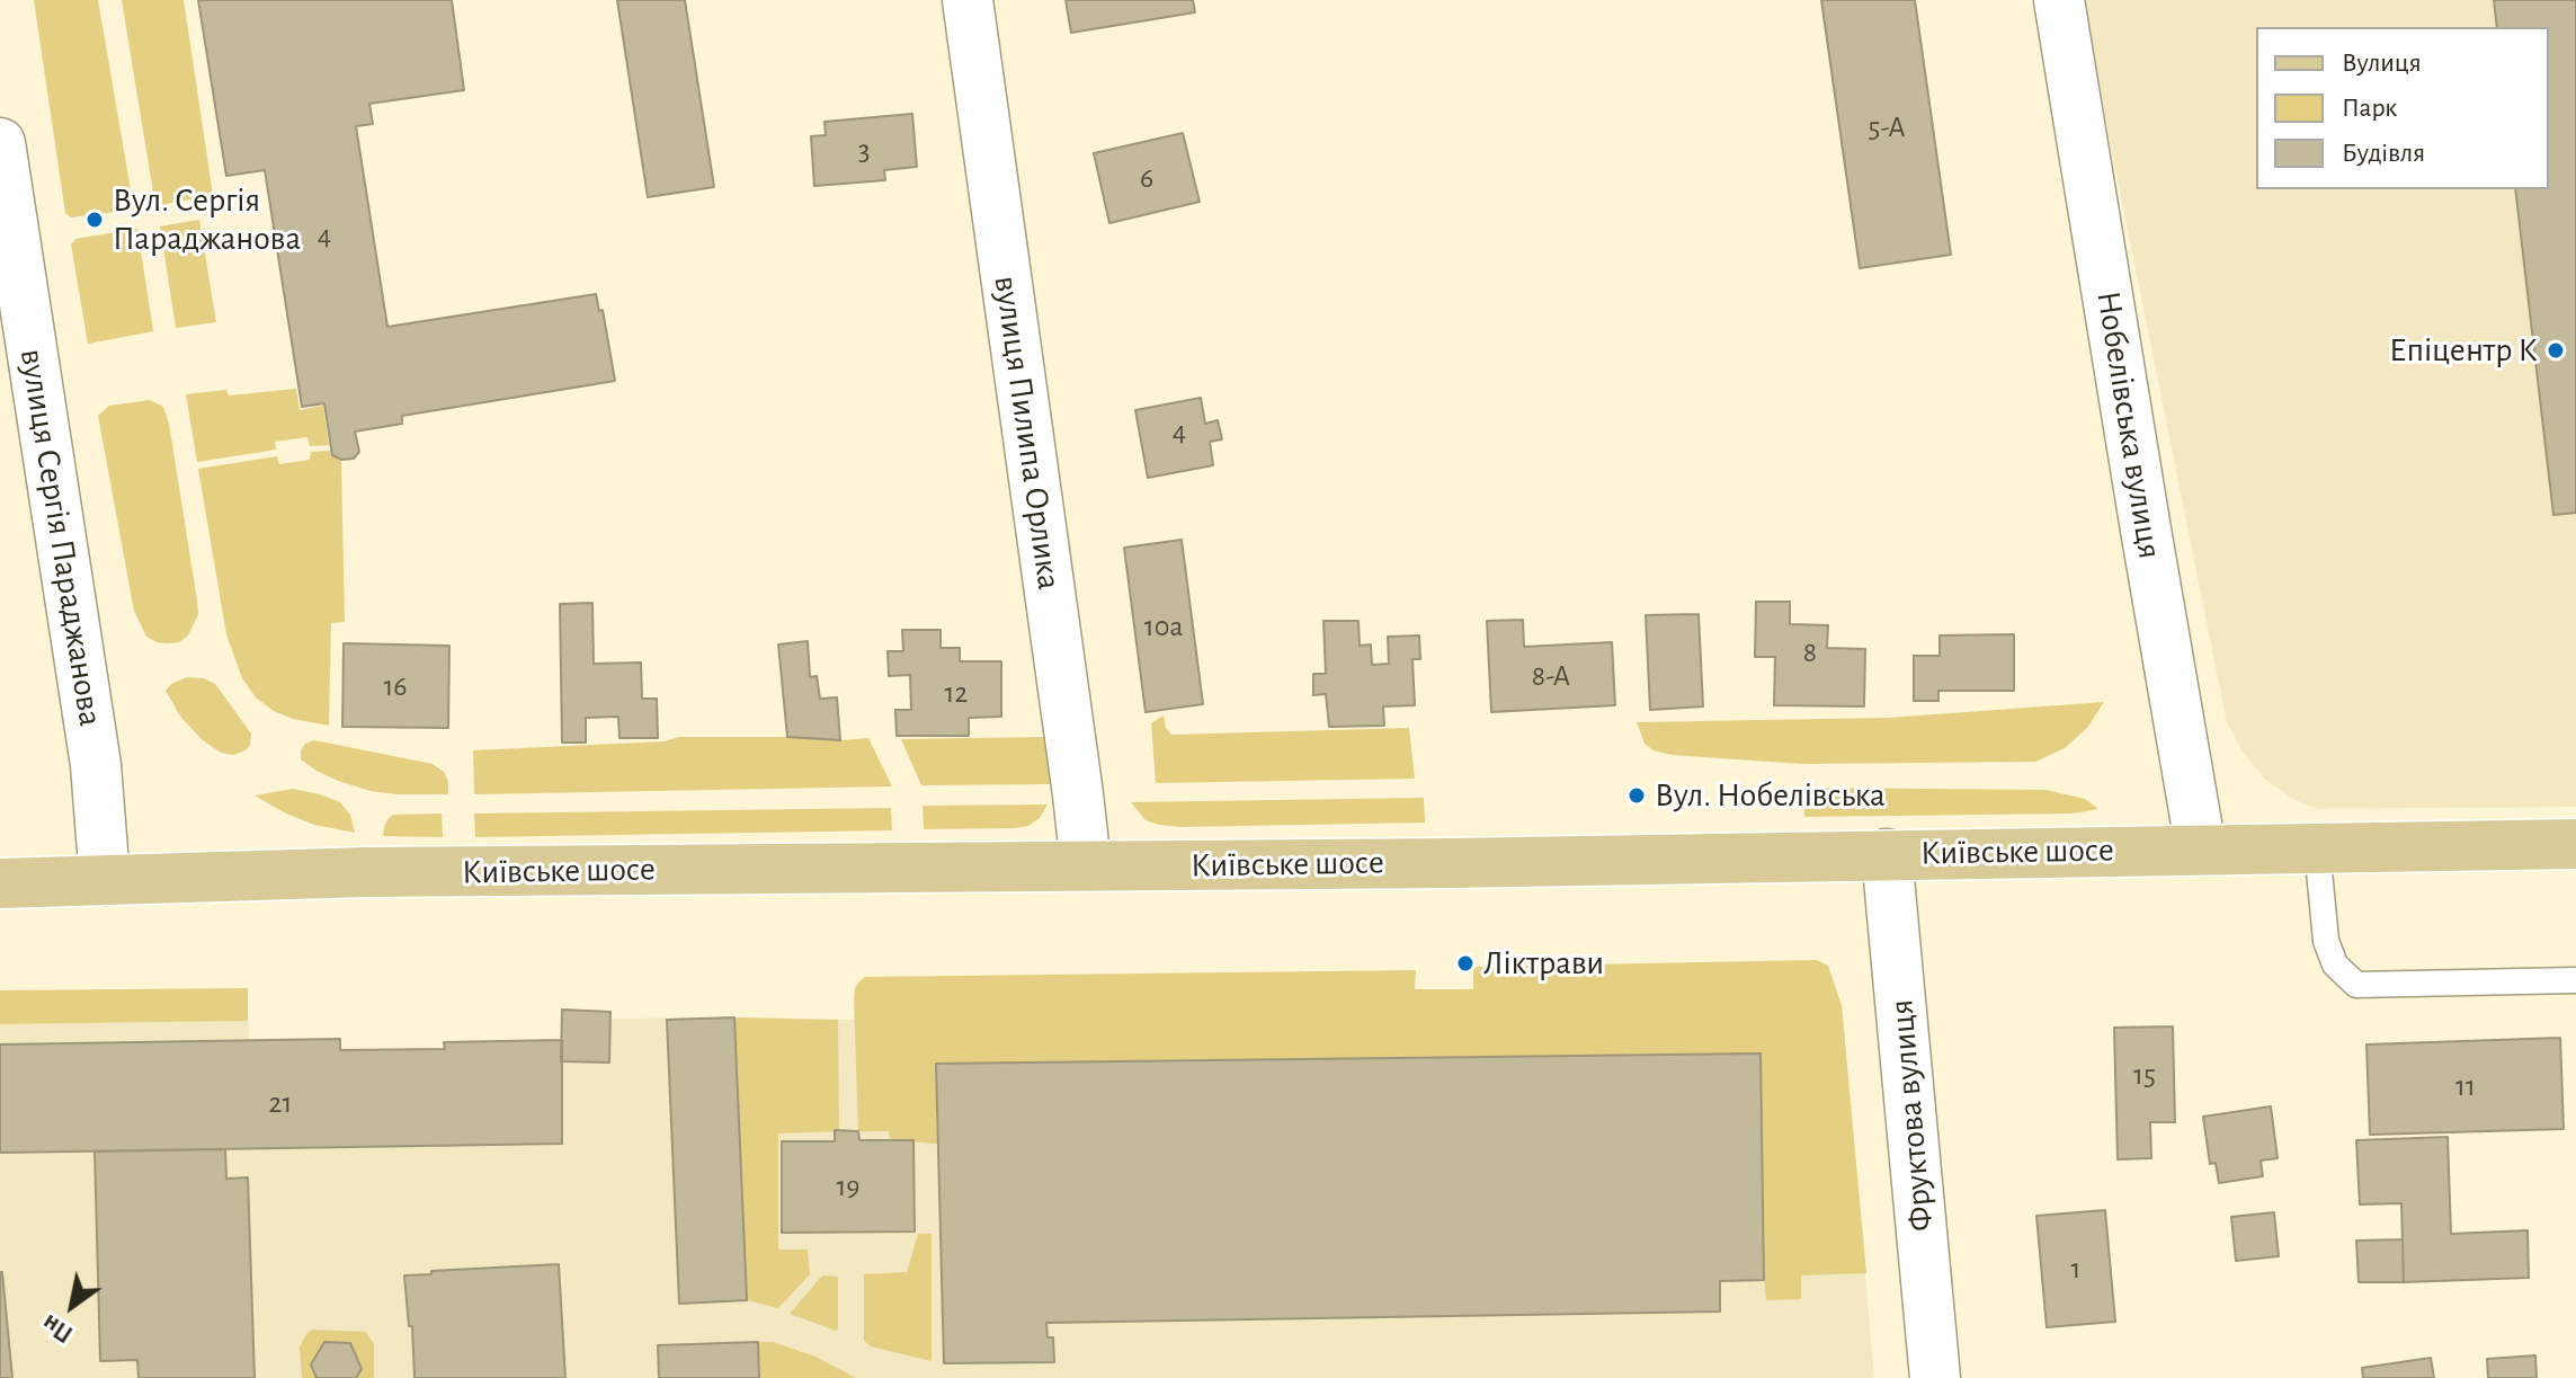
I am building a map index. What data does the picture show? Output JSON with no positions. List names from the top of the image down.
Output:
{
  "streets": {
    "main road": ["Київське шосе"],
    "street": [
      "Нобелівська вулиця",
      "вулиця Пилипа Орлика",
      "вулиця Сергія Параджанова",
      "Фруктова вулиця"
    ]
  },
  "crossings": [
    ["Нобелівська вулиця", "Київське шосе"],
    ["вулиця Пилипа Орлика", "Київське шосе"],
    ["вулиця Сергія Параджанова", "Київське шосе"],
    ["Київське шосе", "Фруктова вулиця"]
  ],
  "places": [
    "Вул. Сергія Параджанова",
    "Епіцентр К",
    "Вул. Нобелівська",
    "Ліктрави"
  ],
  "house_numbers": [
    "5-А",
    "3",
    "6",
    "4",
    "4",
    "10а",
    "8",
    "8-А",
    "16",
    "12",
    "15",
    "11",
    "21",
    "19",
    "1"
  ],
  "legend": ["Вулиця", "Парк", "Будівля"],
  "north": "bottom left"
}
